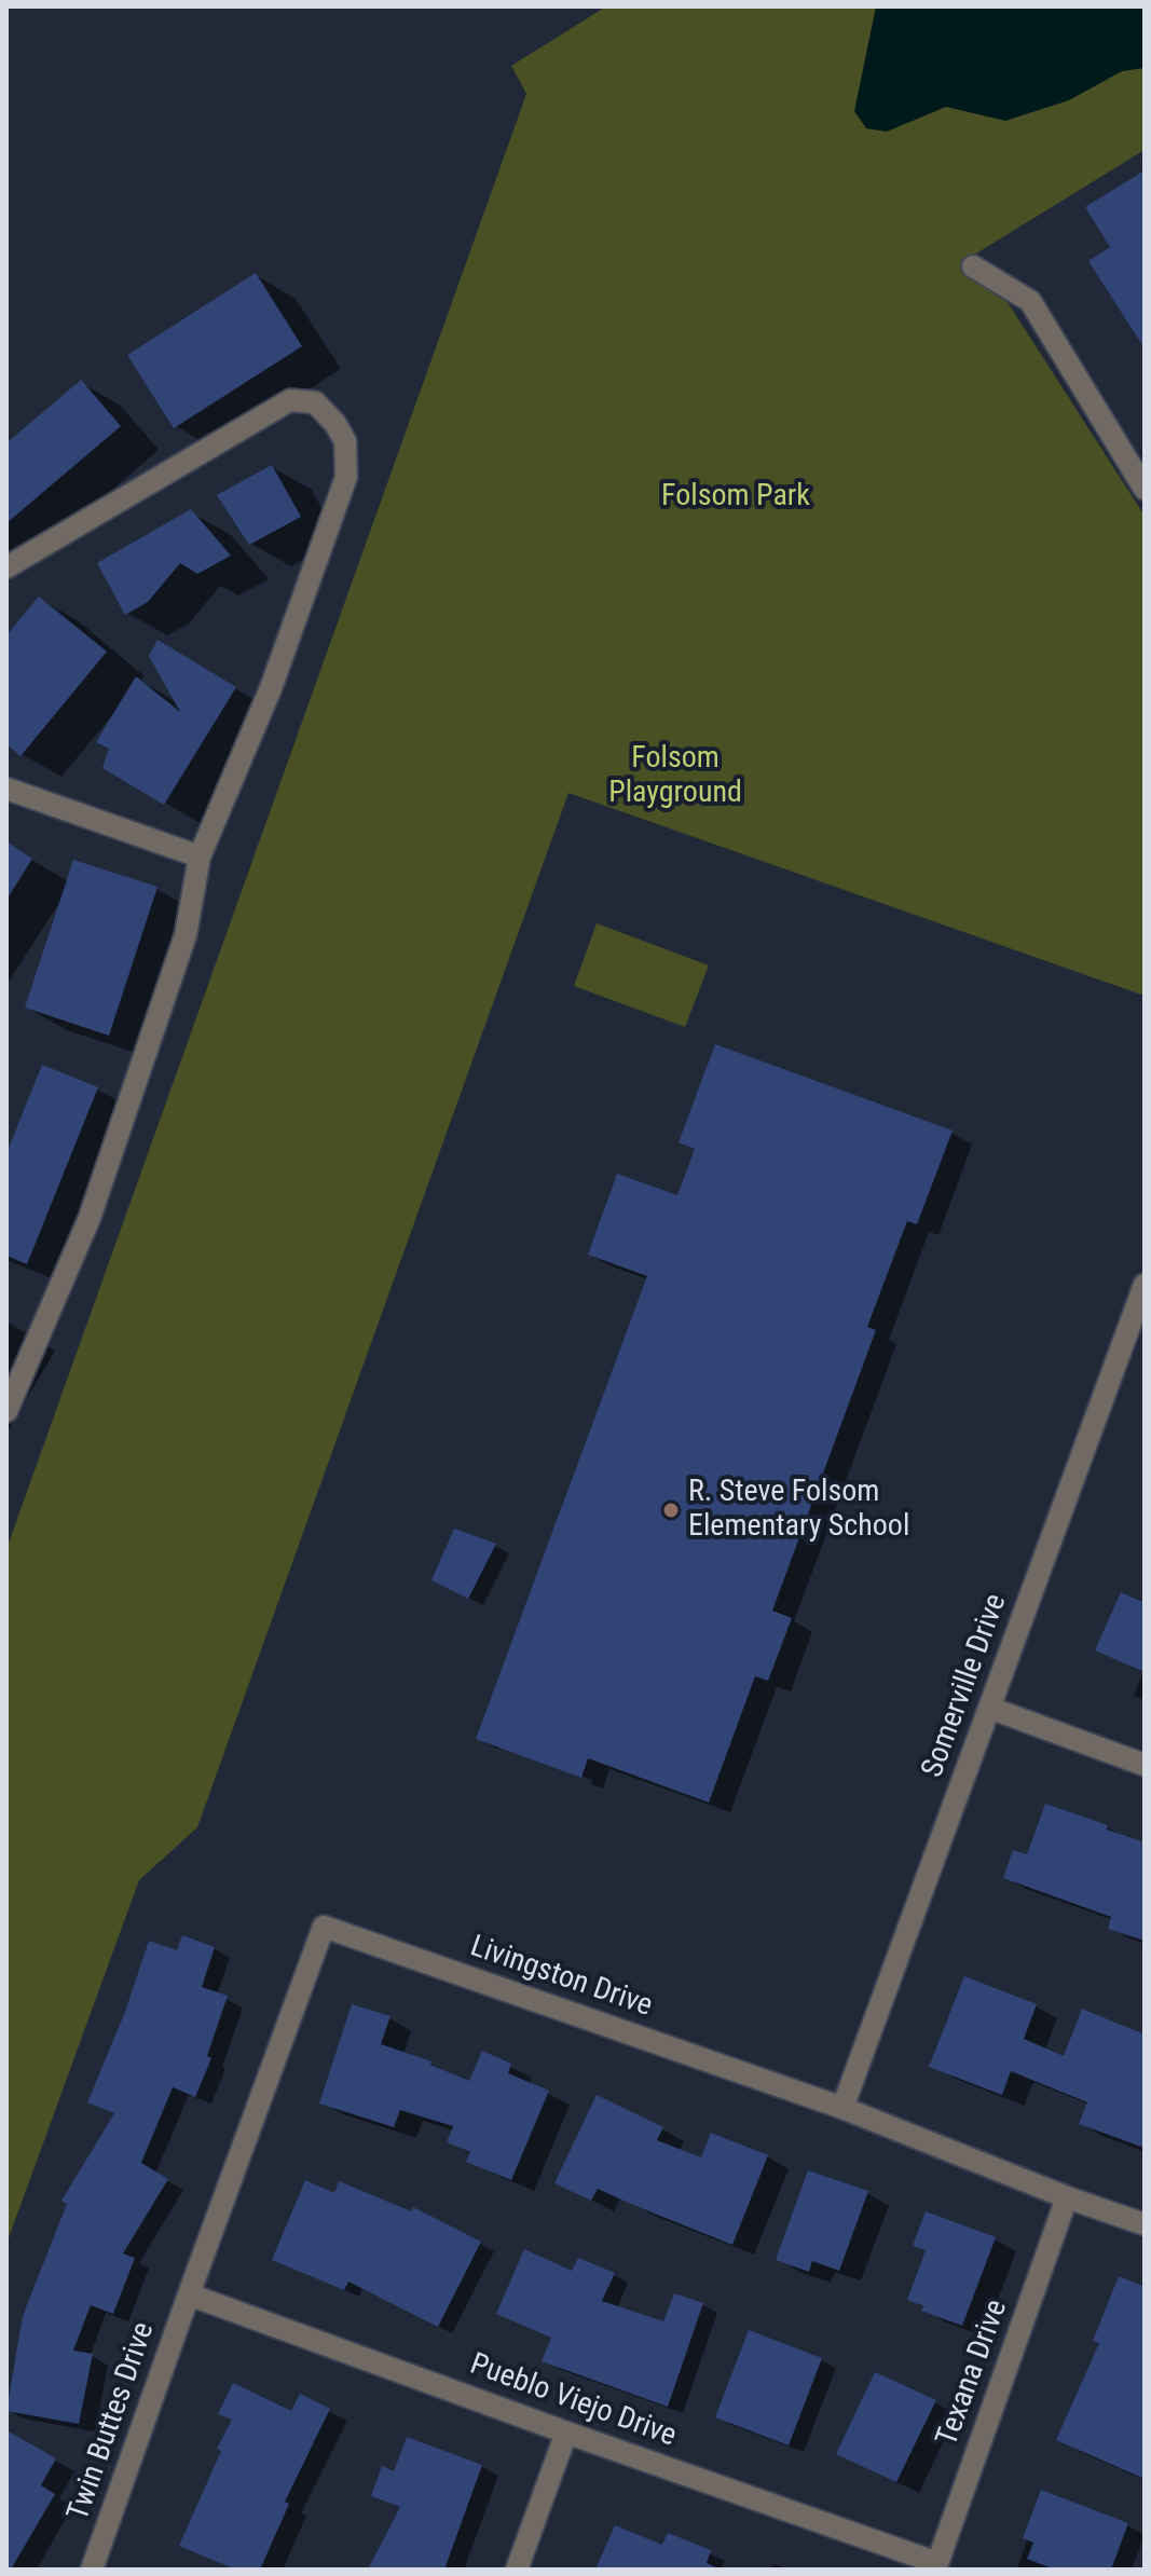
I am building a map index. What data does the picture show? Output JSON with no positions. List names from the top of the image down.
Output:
{
  "streets": {
    "street": [
      "Somerville Drive",
      "Livingston Drive",
      "Texana Drive",
      "Pueblo Viejo Drive",
      "Twin Buttes Drive"
    ]
  },
  "crossings": [
    ["Somerville Drive", "Livingston Drive"],
    ["Livingston Drive", "Texana Drive"],
    ["Livingston Drive", "Pueblo Viejo Drive"],
    ["Livingston Drive", "Twin Buttes Drive"],
    ["Texana Drive", "Pueblo Viejo Drive"],
    ["Pueblo Viejo Drive", "Twin Buttes Drive"]
  ],
  "parks": ["Folsom Park", "Folsom Playground"],
  "places": ["R. Steve Folsom Elementary School"]
}
